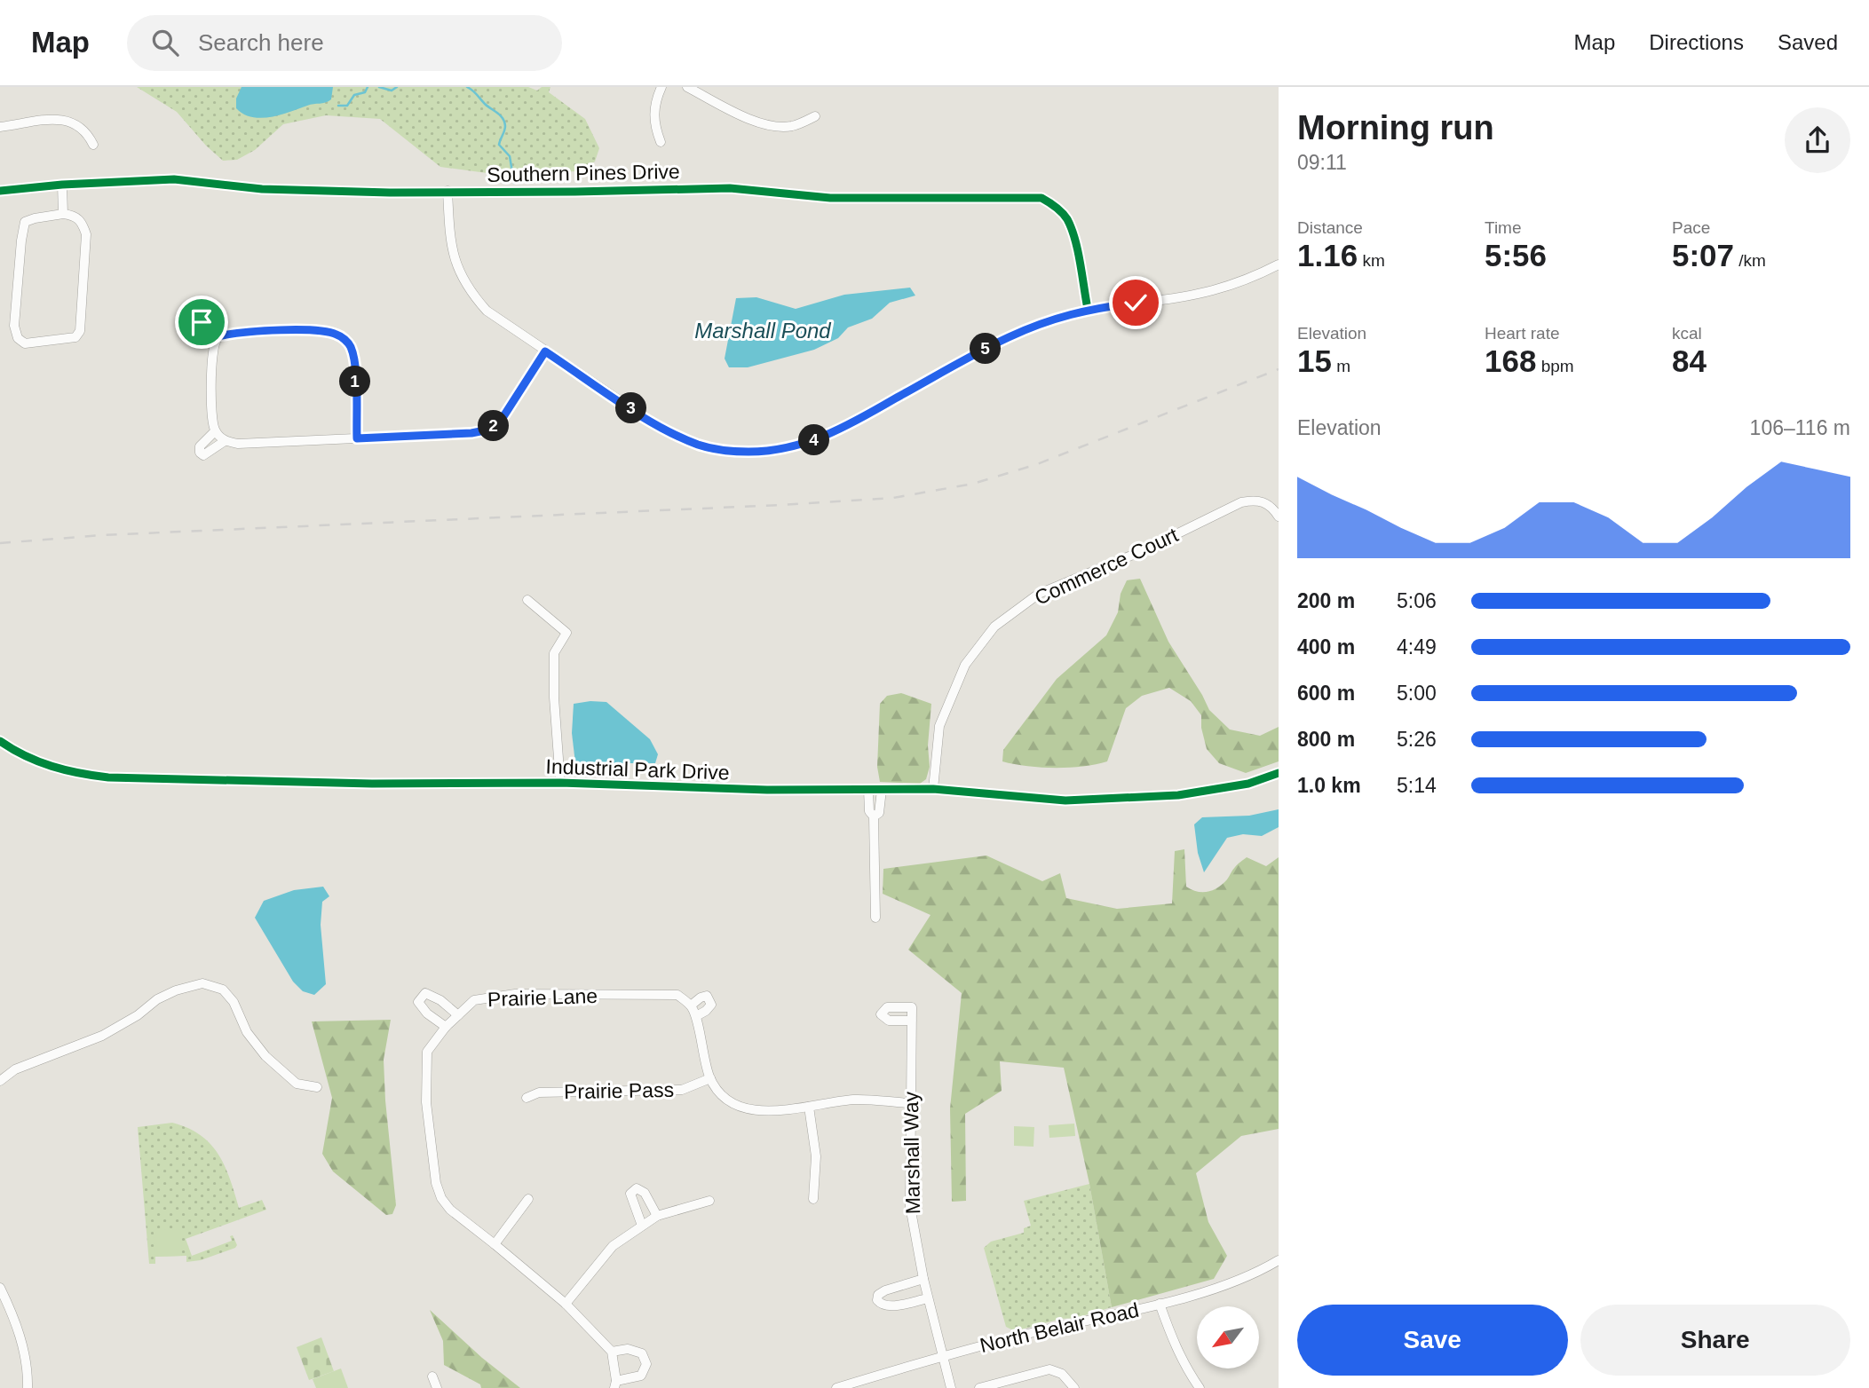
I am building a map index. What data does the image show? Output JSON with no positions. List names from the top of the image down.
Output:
{
  "streets": {
    "street": [
      "Southern Pines Drive",
      "Commerce Court",
      "Industrial Park Drive",
      "Prairie Lane",
      "Prairie Pass",
      "Marshall Way",
      "North Belair Road"
    ]
  },
  "crossings": [
    ["Commerce Court", "Industrial Park Drive"],
    ["Marshall Way", "North Belair Road"]
  ],
  "water": ["Marshall Pond"],
  "north": "bottom left",
  "page": {
    "header": "Map",
    "search": "Search here",
    "nav": ["Map", "Directions", "Saved"],
    "heading": ["Morning run", "09:11"],
    "stats": [
      ["Distance", "1.16 km"],
      ["Time", "5:56"],
      ["Pace", "5:07 /km"],
      ["Elevation", "15 m"],
      ["Heart rate", "168 bpm"],
      ["kcal", "84"]
    ],
    "pins": [
      "5",
      "1",
      "3",
      "2",
      "4"
    ],
    "chart": ["Elevation", "106–116 m"],
    "list": [
      {
        "name": "200 m",
        "note": "5:06"
      },
      {
        "name": "400 m",
        "note": "4:49"
      },
      {
        "name": "600 m",
        "note": "5:00"
      },
      {
        "name": "800 m",
        "note": "5:26"
      },
      {
        "name": "1.0 km",
        "note": "5:14"
      }
    ],
    "buttons": ["Save", "Share"]
  }
}
